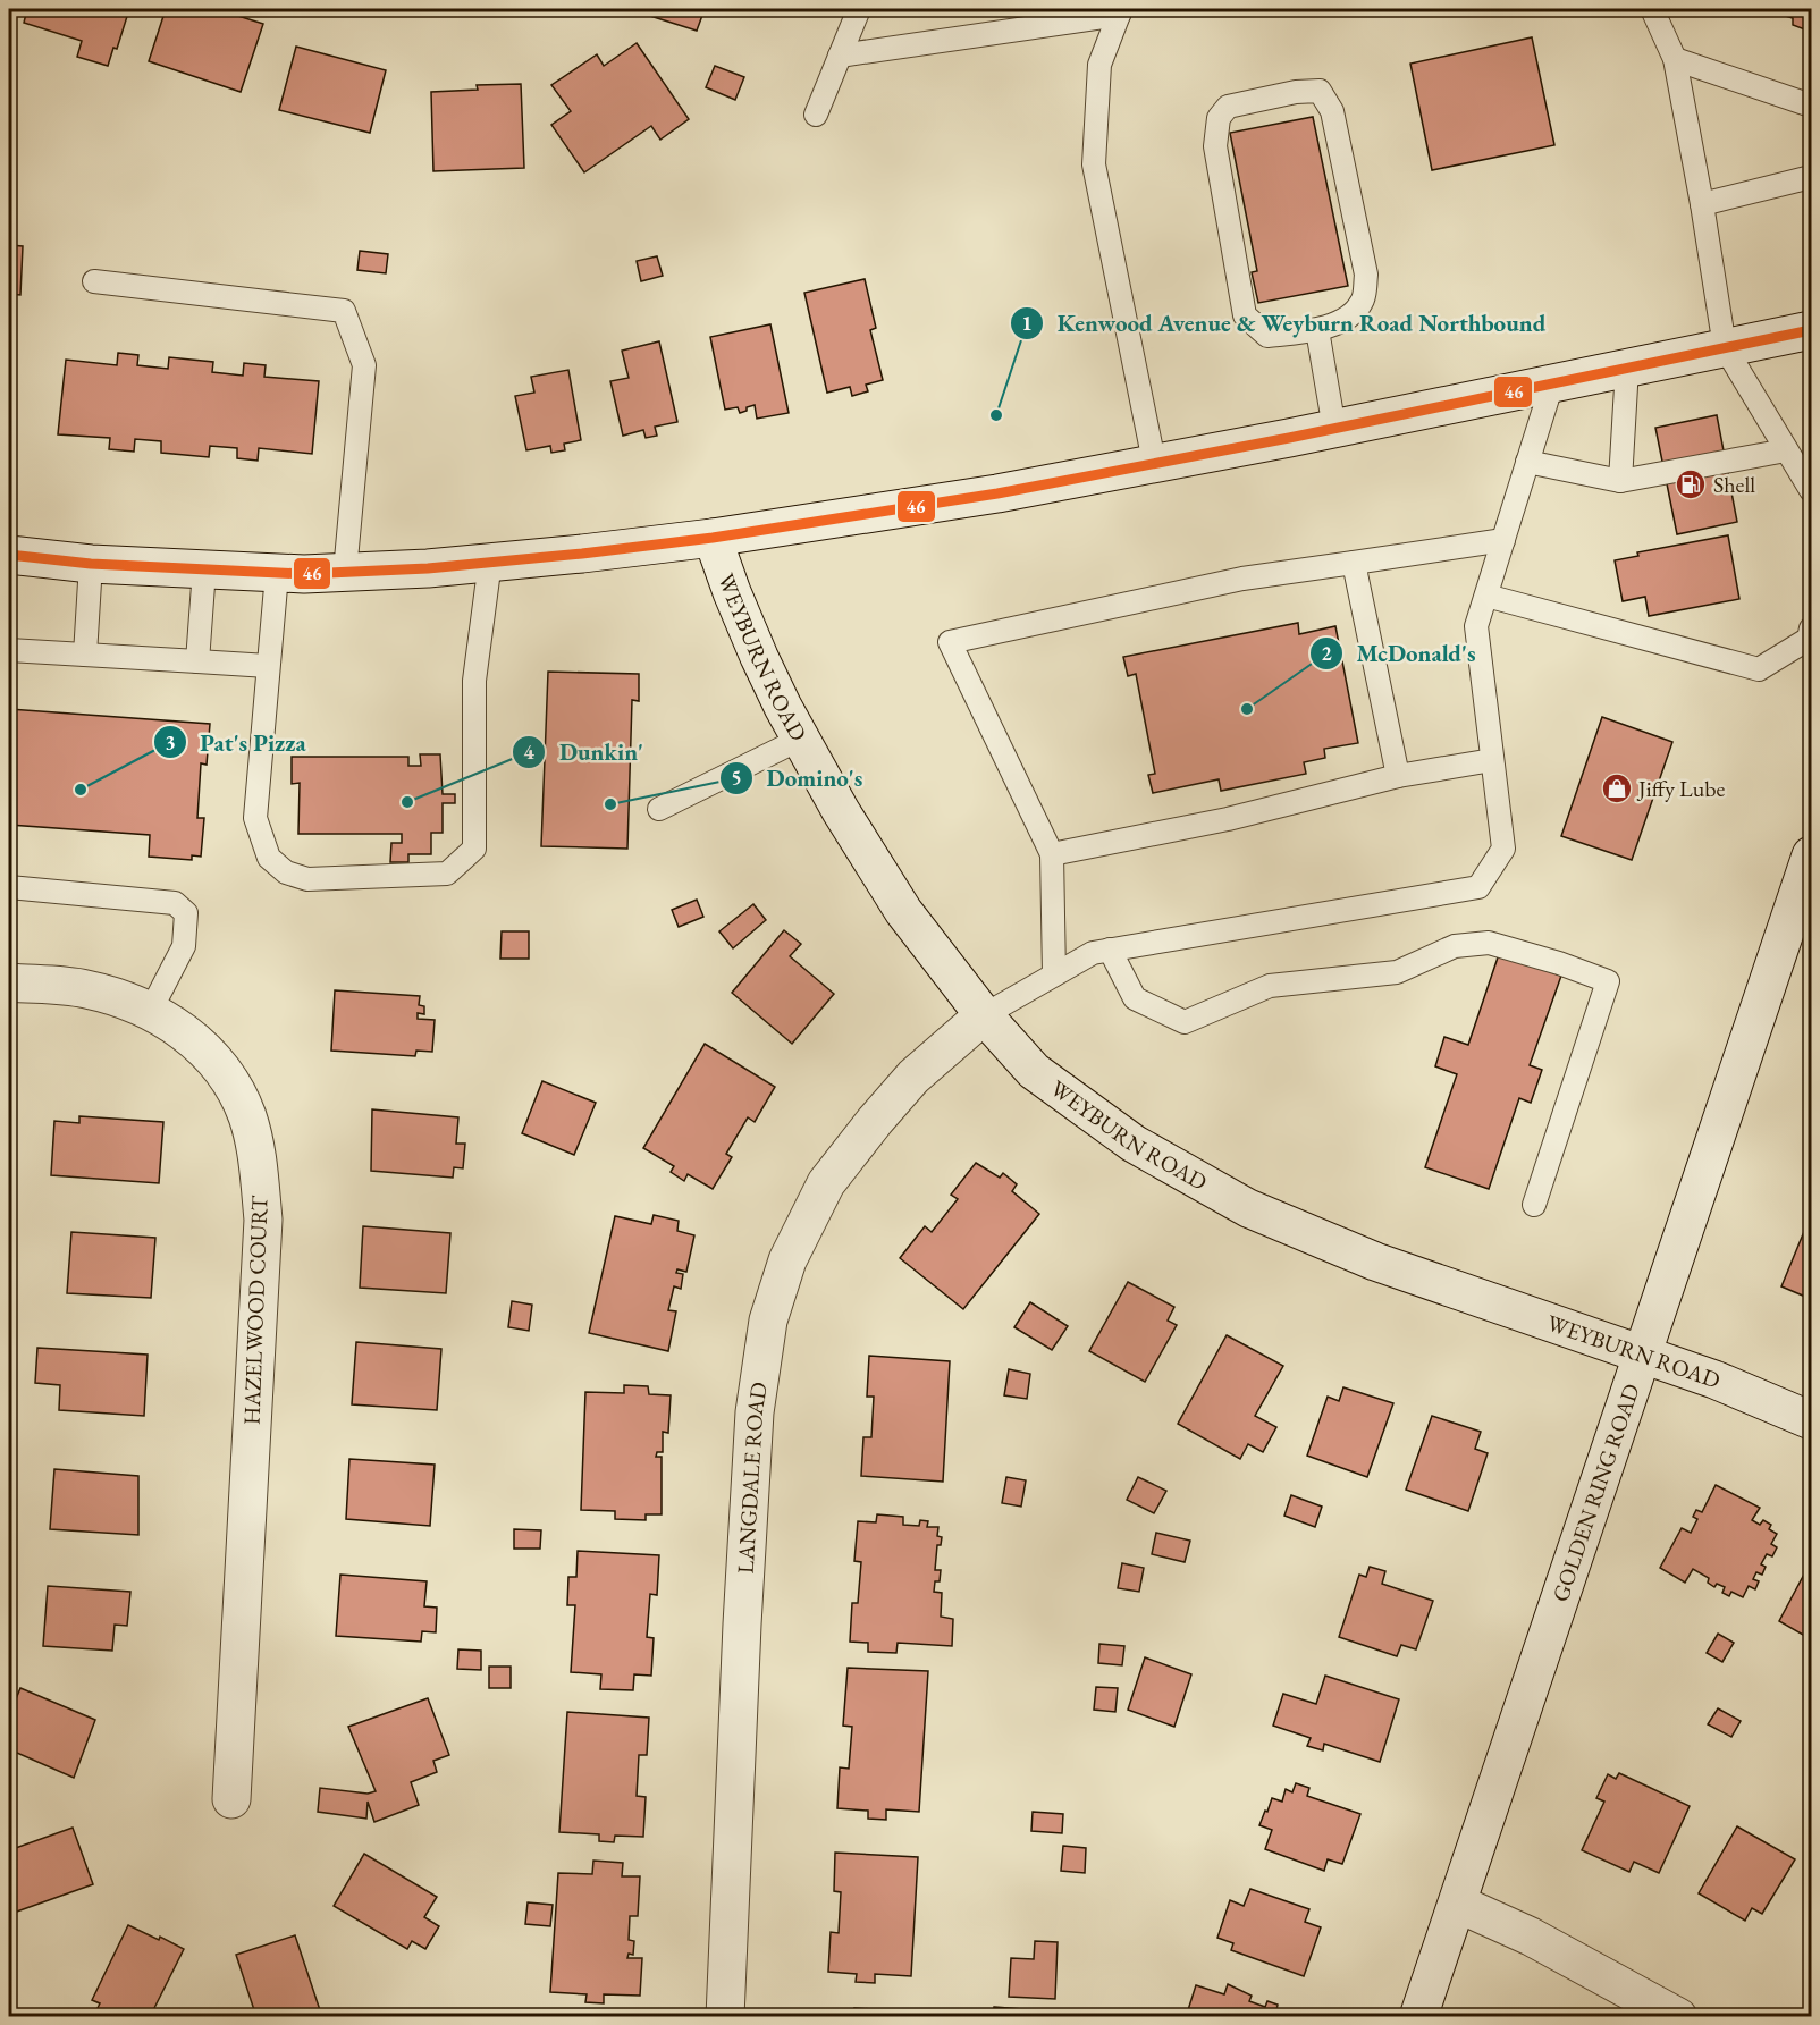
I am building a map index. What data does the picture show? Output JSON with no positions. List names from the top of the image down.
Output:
{
  "streets": {
    "street": [
      "WEYBURN ROAD",
      "HAZELWOOD COURT",
      "LANGDALE ROAD",
      "GOLDEN RING ROAD"
    ]
  },
  "crossings": [
    ["WEYBURN ROAD", "LANGDALE ROAD"],
    ["WEYBURN ROAD", "GOLDEN RING ROAD"]
  ],
  "places": {
    "other": [
      "Kenwood Avenue & Weyburn Road Northbound",
      "McDonald's",
      "Pat's Pizza",
      "Dunkin'",
      "Domino's"
    ],
    "fuel station": ["Shell"],
    "shop": ["Jiffy Lube"]
  },
  "lines": ["transit line 46"]
}
